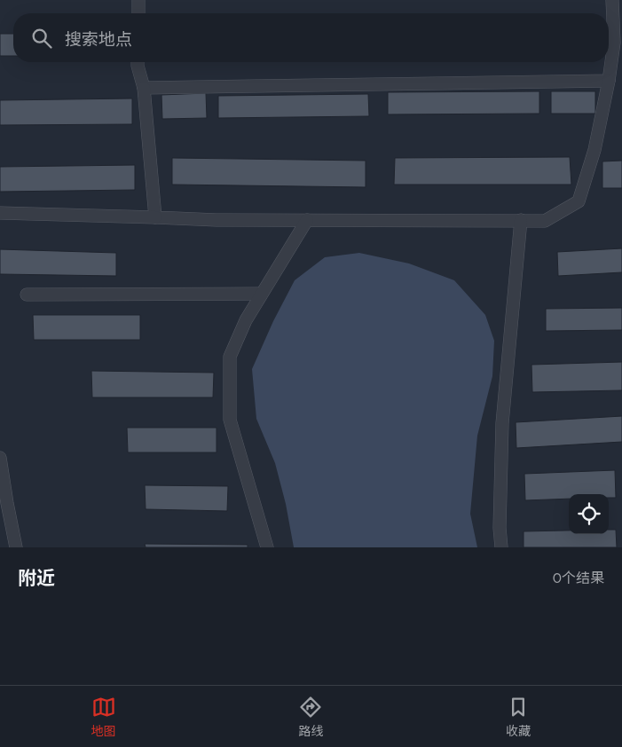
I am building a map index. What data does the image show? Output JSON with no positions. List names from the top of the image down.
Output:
{
  "page": {
    "search": "搜索地点",
    "heading": ["附近", "0个结果"],
    "nav": ["地图", "路线", "收藏"]
  }
}
